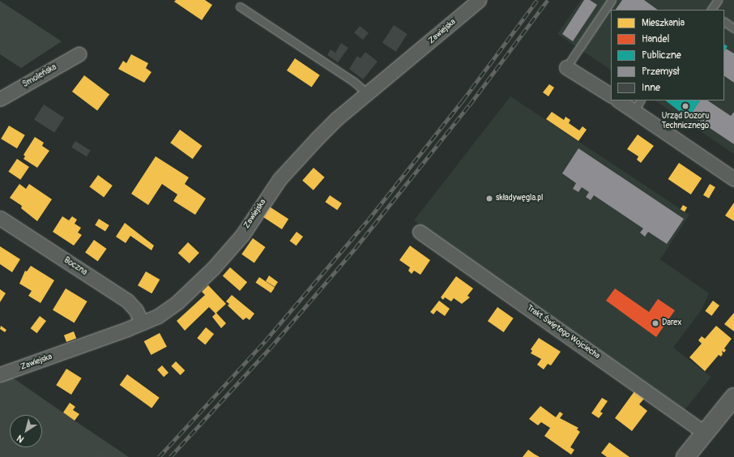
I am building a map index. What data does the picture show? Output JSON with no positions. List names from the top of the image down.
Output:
{
  "streets": {
    "street": [
      "Zawiejska",
      "Smoleńska",
      "Boczna",
      "Trakt Świętego Wojciecha"
    ]
  },
  "crossings": [
    ["Zawiejska", "Boczna"]
  ],
  "places": ["Urząd Dozoru Technicznego", "składywęgla.pl", "Darex"],
  "legend": [
    "Mieszkania",
    "Handel",
    "Publiczne",
    "Przemysł",
    "Inne"
  ],
  "north": "bottom left"
}
